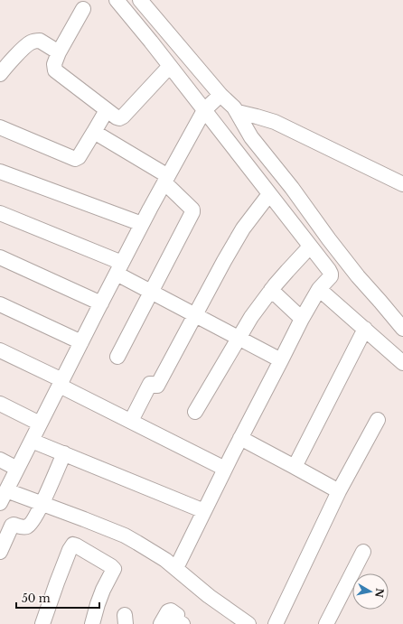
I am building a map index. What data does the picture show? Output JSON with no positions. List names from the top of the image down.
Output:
{
  "scale_bar": "50 m",
  "north": "right"
}
